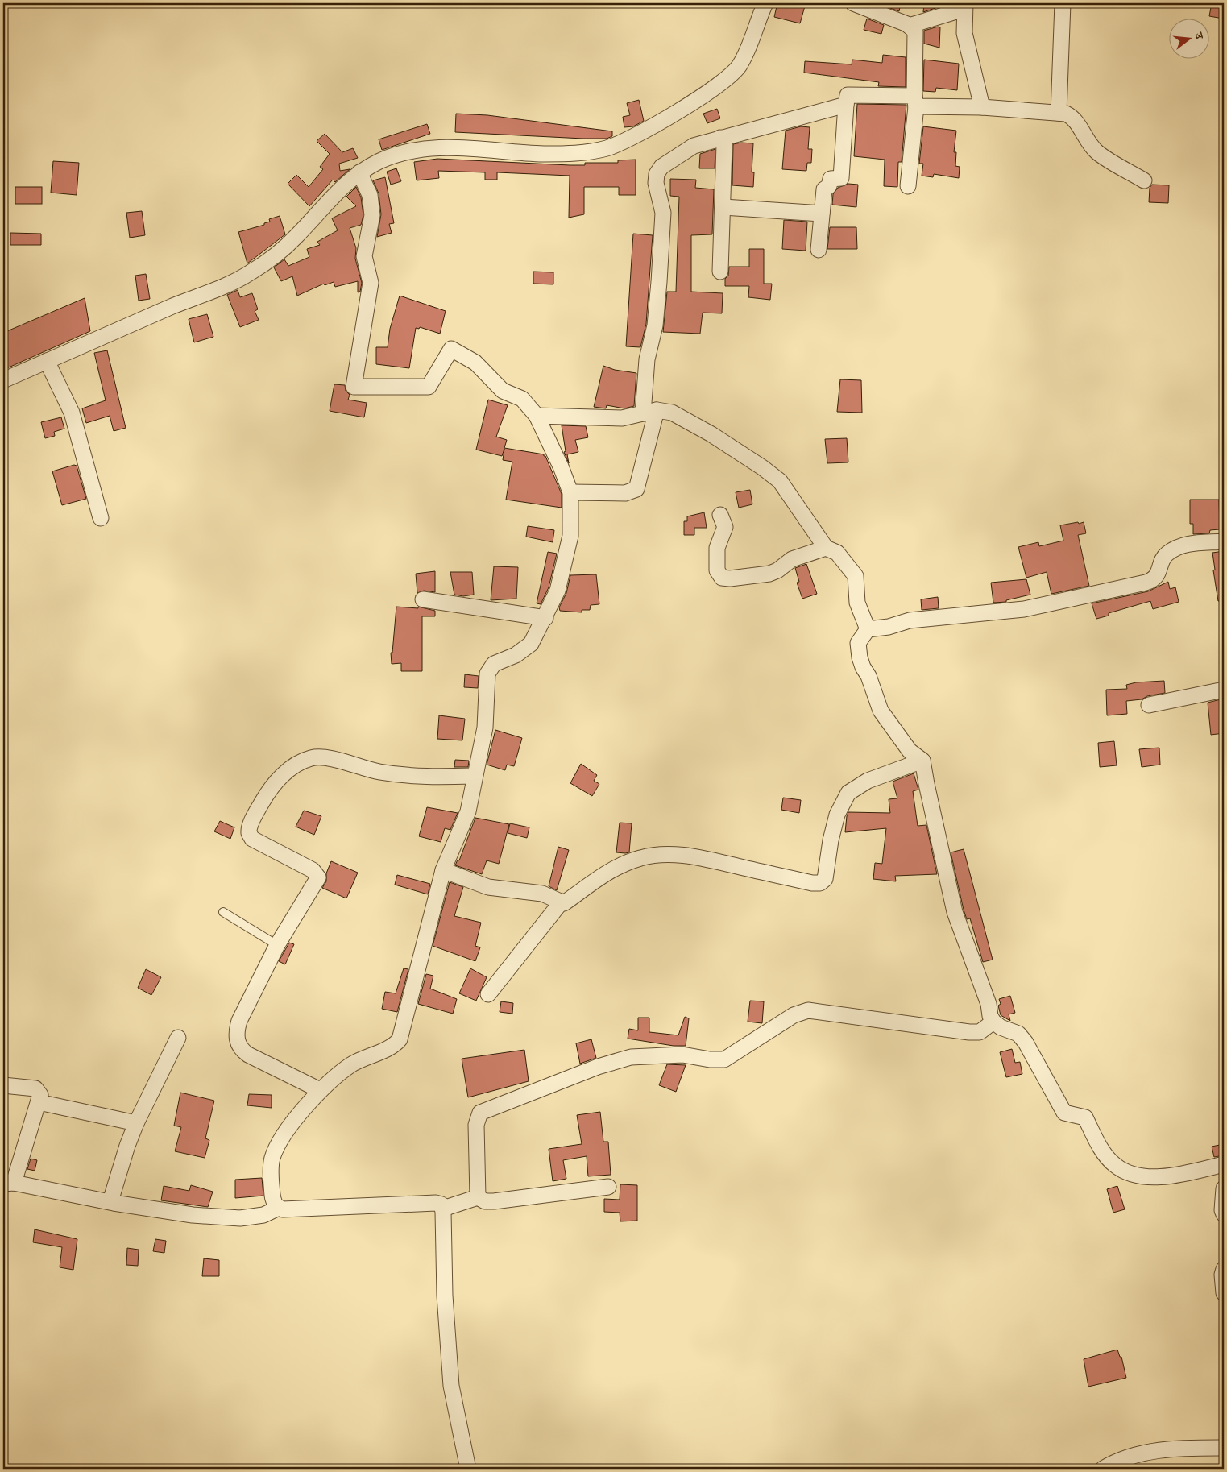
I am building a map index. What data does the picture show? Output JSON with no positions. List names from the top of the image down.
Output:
{
  "north": "right"
}
